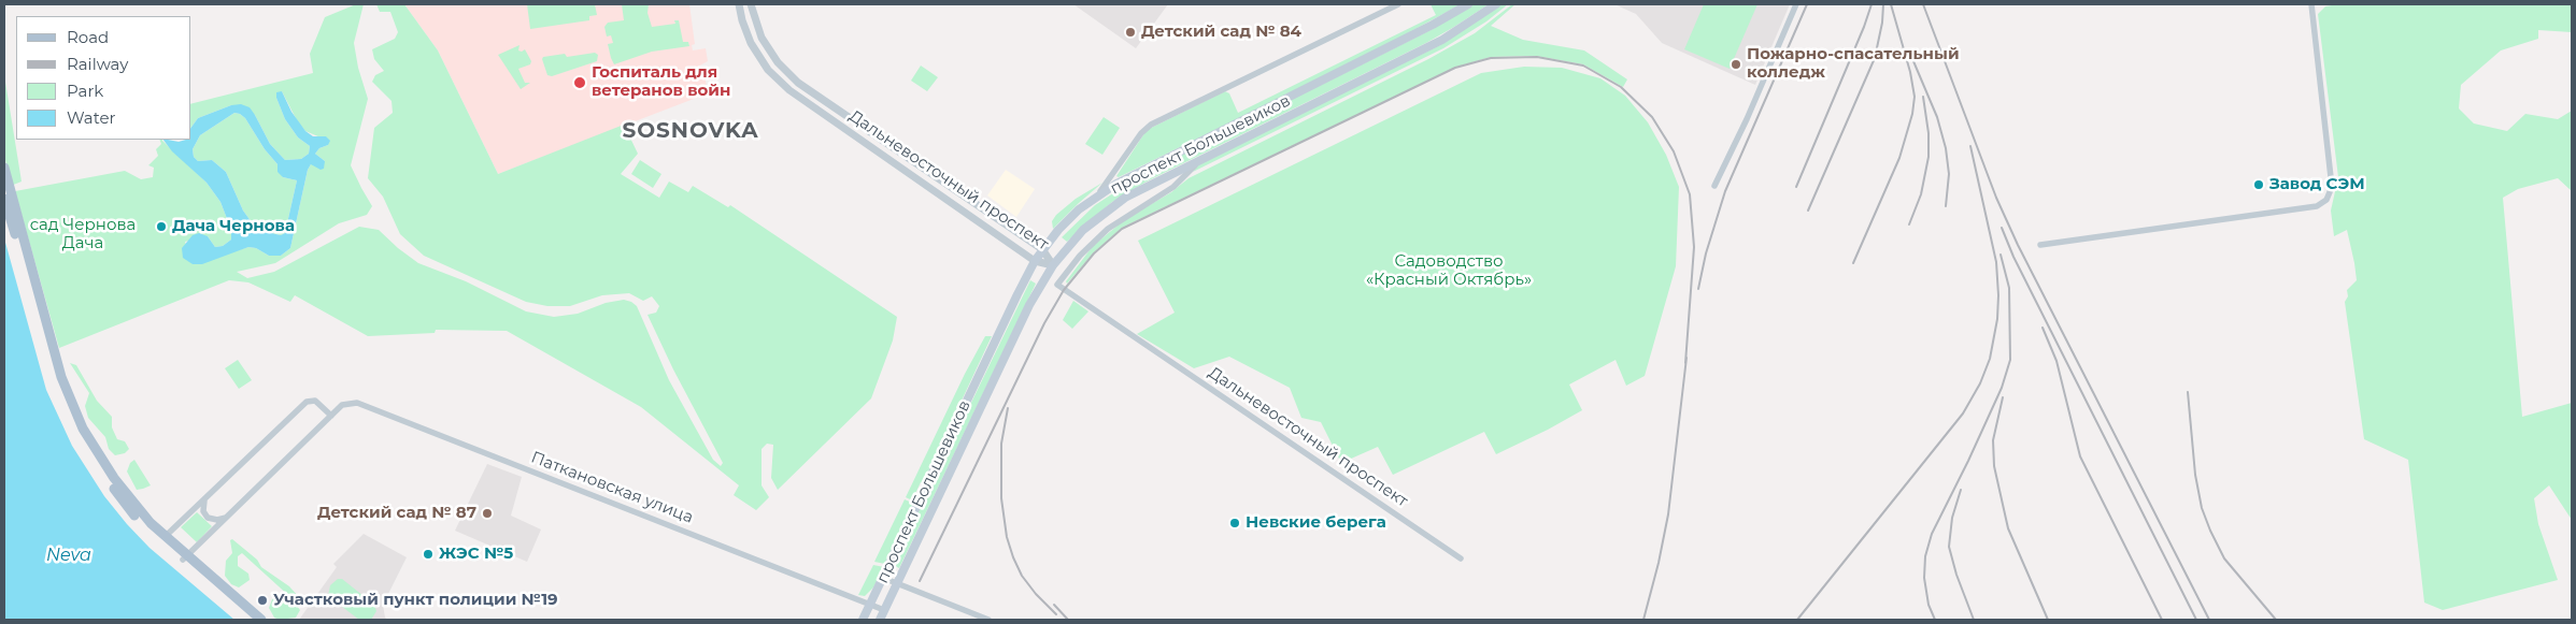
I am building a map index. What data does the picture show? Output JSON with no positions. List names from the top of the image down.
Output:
{
  "streets": {
    "main road": ["проспект Большевиков"],
    "street": ["Дальневосточный проспект", "Паткановская улица"]
  },
  "crossings": [
    ["проспект Большевиков", "Дальневосточный проспект"],
    ["проспект Большевиков", "Паткановская улица"]
  ],
  "districts": ["SOSNOVKA"],
  "water": ["Neva"],
  "parks": ["сад Чернова Дача", "Садоводство «Красный Октябрь»"],
  "places": [
    "Детский сад № 84",
    "Пожарно-спасательный колледж",
    "Госпиталь для ветеранов войн",
    "Завод СЭМ",
    "Дача Чернова",
    "Детский сад № 87",
    "Невские берега",
    "ЖЭС №5",
    "Участковый пункт полиции №19"
  ],
  "legend": [
    "Road",
    "Railway",
    "Park",
    "Water"
  ]
}
